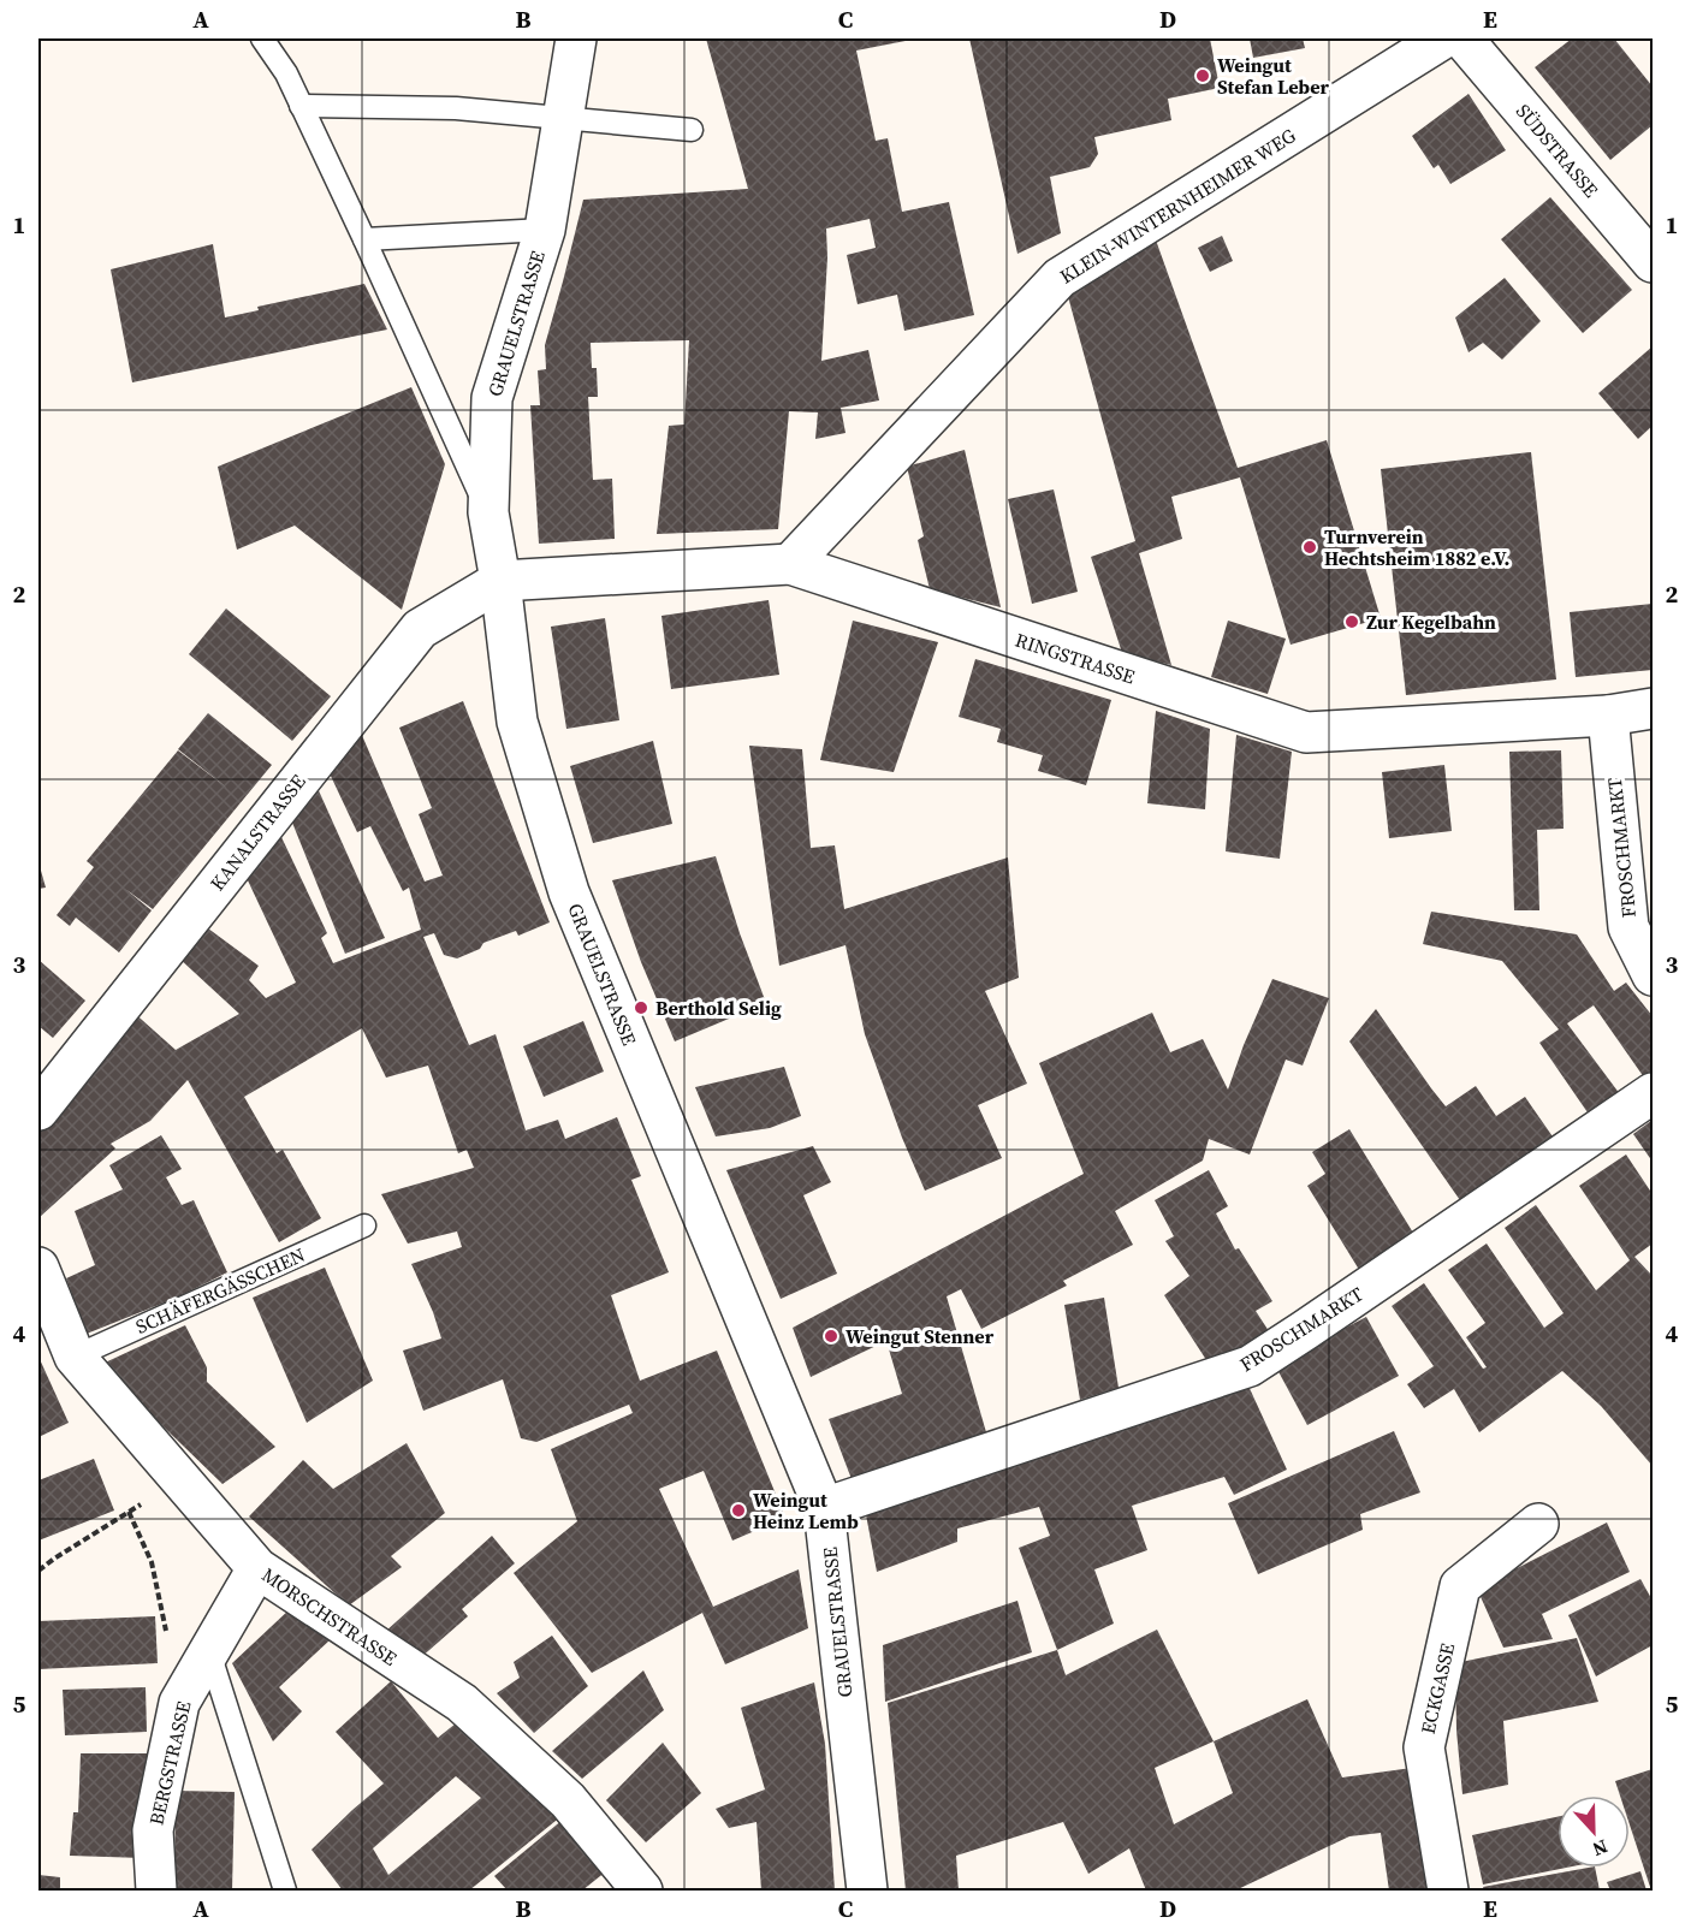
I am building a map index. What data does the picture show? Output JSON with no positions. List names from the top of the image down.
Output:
{
  "streets": {
    "street": [
      "SÜDSTRASSE",
      "KLEIN-WINTERNHEIMER WEG",
      "GRAUELSTRASSE",
      "RINGSTRASSE",
      "KANALSTRASSE",
      "FROSCHMARKT",
      "MORSCHSTRASSE",
      "ECKGASSE",
      "BERGSTRASSE"
    ],
    "lane": ["SCHÄFERGÄSSCHEN"]
  },
  "crossings": [
    ["KLEIN-WINTERNHEIMER WEG", "RINGSTRASSE"],
    ["GRAUELSTRASSE", "RINGSTRASSE"],
    ["GRAUELSTRASSE", "KANALSTRASSE"],
    ["GRAUELSTRASSE", "FROSCHMARKT"],
    ["RINGSTRASSE", "KANALSTRASSE"],
    ["RINGSTRASSE", "FROSCHMARKT"],
    ["SCHÄFERGÄSSCHEN", "MORSCHSTRASSE"],
    ["MORSCHSTRASSE", "BERGSTRASSE"]
  ],
  "places": [
    "Weingut Stefan Leber",
    "Turnverein Hechtsheim 1882 e.V.",
    "Zur Kegelbahn",
    "Berthold Selig",
    "Weingut Stenner",
    "Weingut Heinz Lemb"
  ],
  "north": "bottom",
  "grid": {
    "columns": [
      "A",
      "B",
      "C",
      "D",
      "E"
    ],
    "rows": [
      "1",
      "2",
      "3",
      "4",
      "5"
    ]
  }
}
